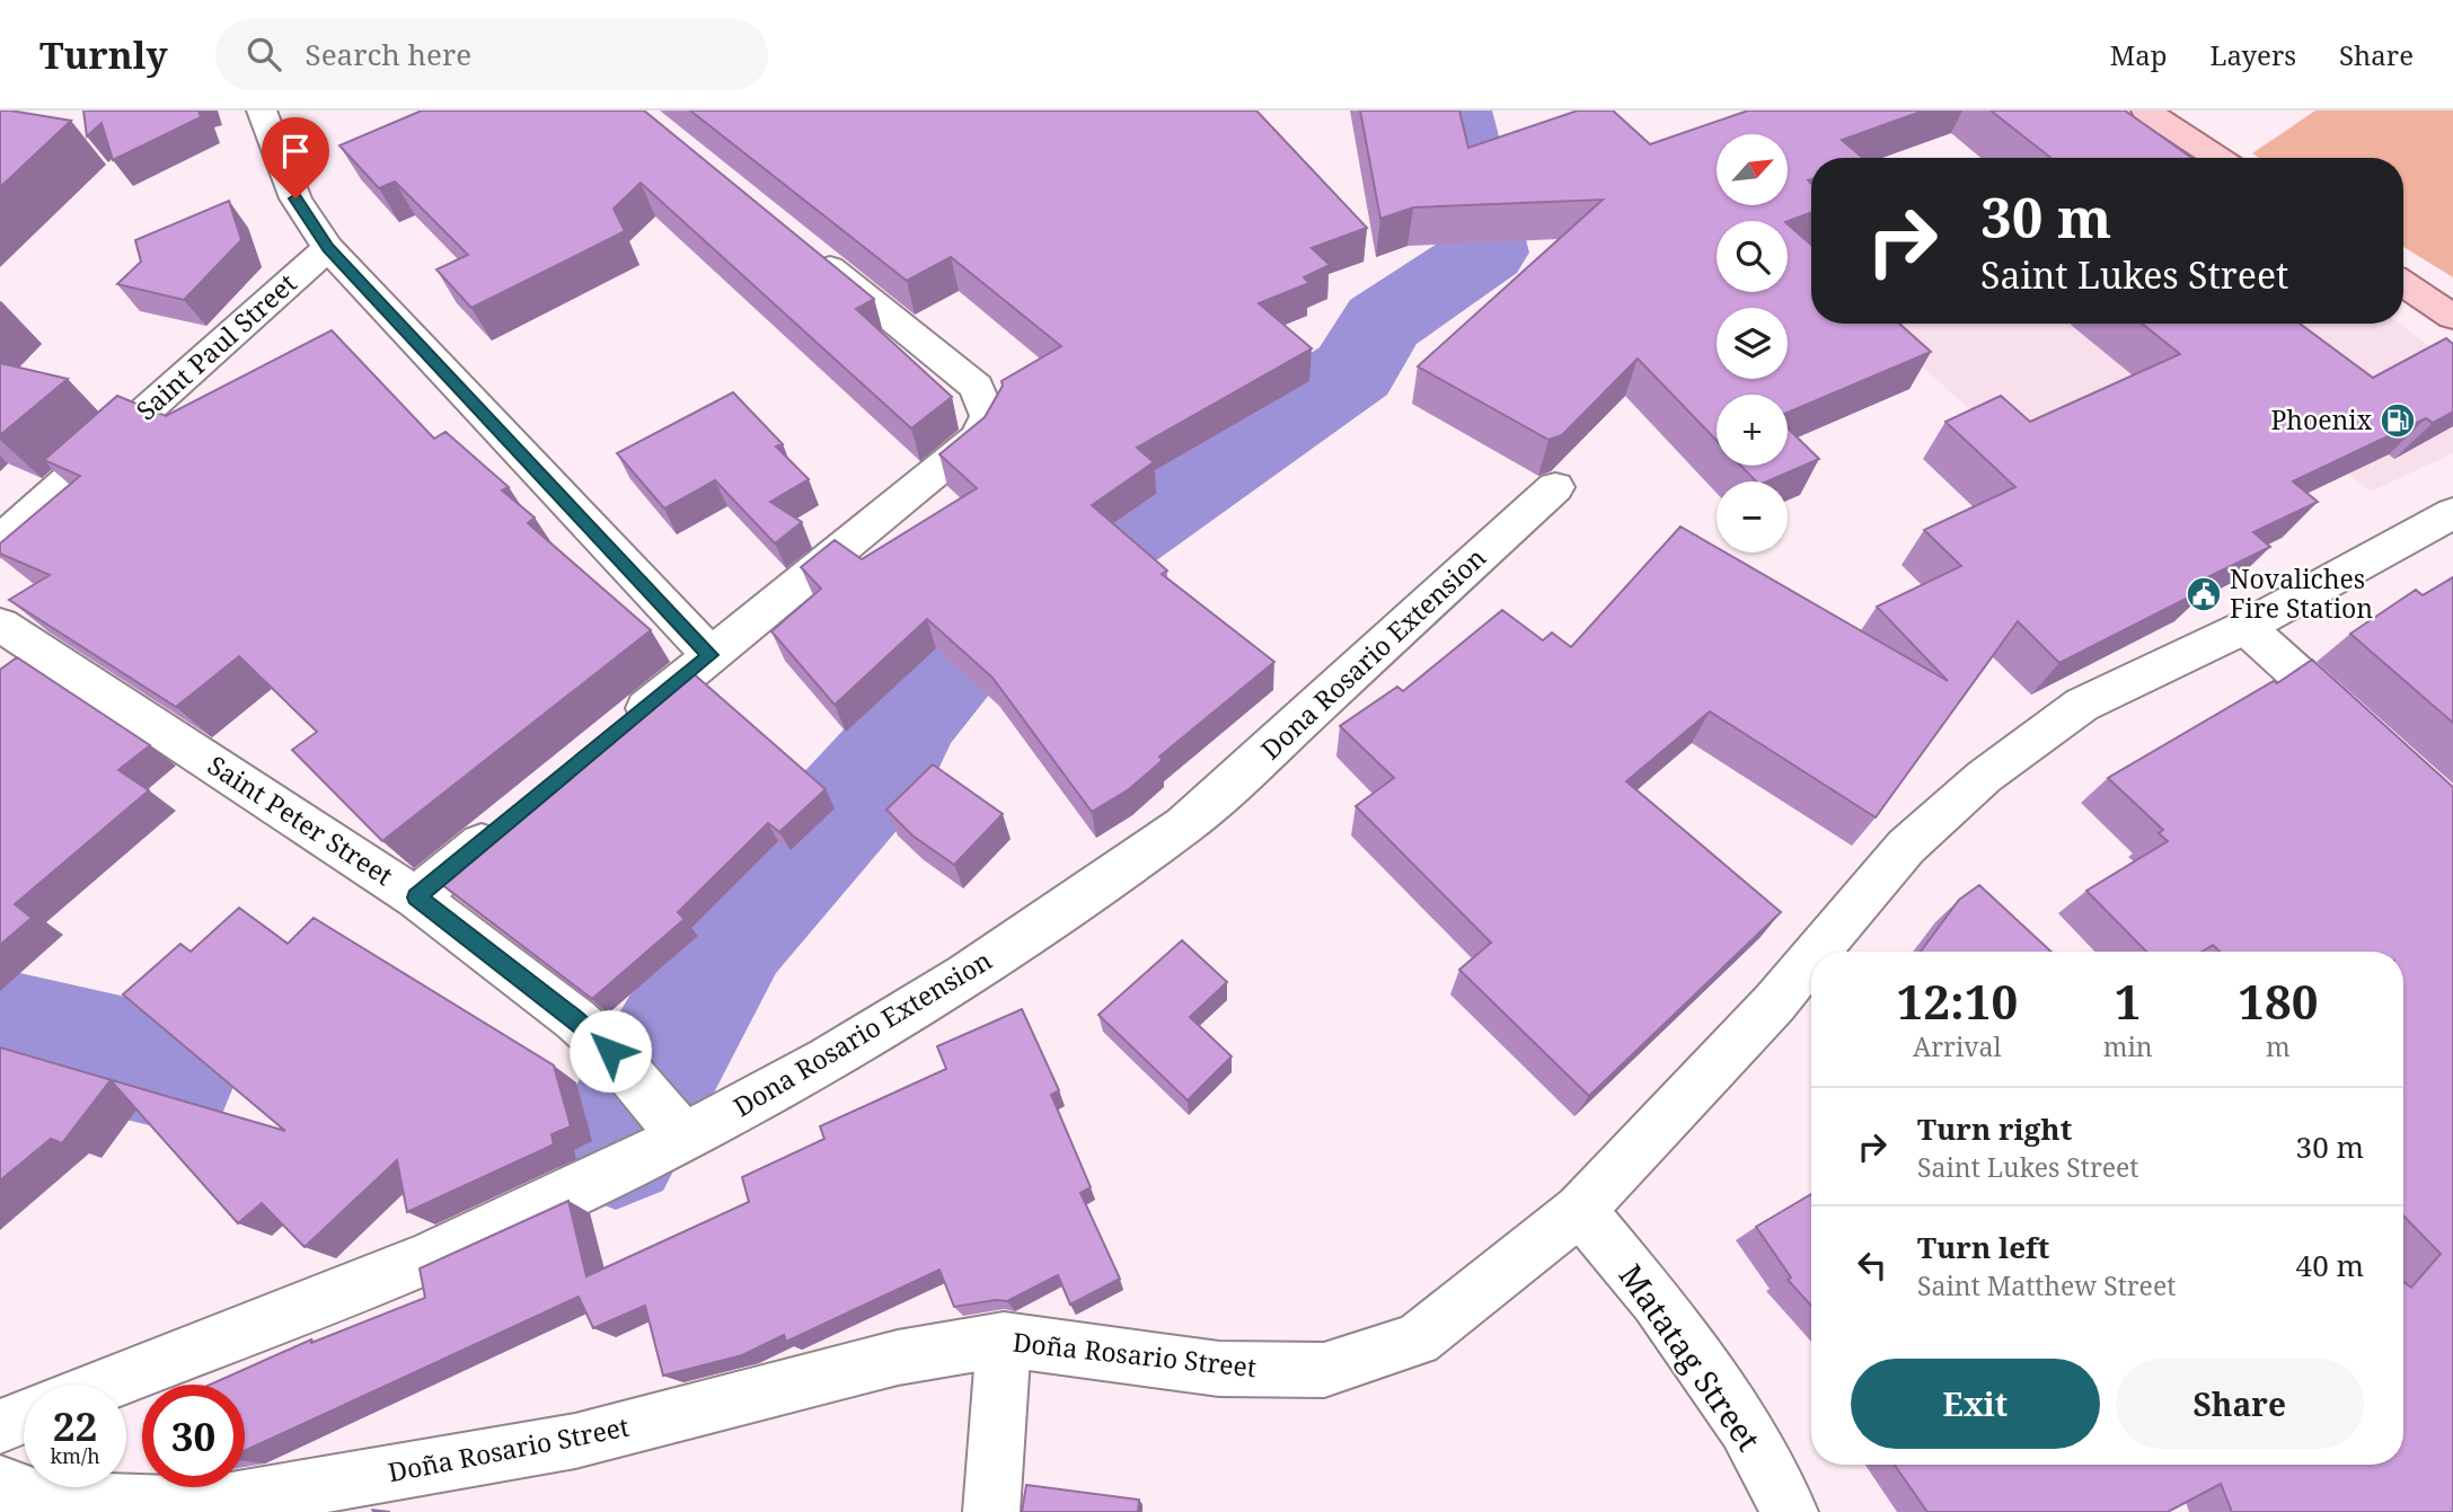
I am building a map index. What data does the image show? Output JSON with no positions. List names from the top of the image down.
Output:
{
  "streets": {
    "street": [
      "Saint Paul Street",
      "Dona Rosario Extension",
      "Saint Peter Street",
      "Doña Rosario Street",
      "Matatag Street"
    ]
  },
  "crossings": [
    ["Dona Rosario Extension", "Saint Peter Street"],
    ["Doña Rosario Street", "Matatag Street"]
  ],
  "places": {
    "fuel station": ["Phoenix"],
    "public building": ["Novaliches Fire Station"]
  },
  "north": "top right",
  "page": {
    "header": "Turnly",
    "search": "Search here",
    "nav": ["Map", "Layers", "Share"],
    "map_buttons": ["+", "−"],
    "turn": ["30 m", "Saint Lukes Street"],
    "eta": [
      "12:10",
      "Arrival",
      "1",
      "min",
      "180",
      "m"
    ],
    "list": [
      {
        "name": "Turn right",
        "note": "Saint Lukes Street",
        "value": "30 m"
      },
      {
        "name": "Turn left",
        "note": "Saint Matthew Street",
        "value": "40 m"
      }
    ],
    "buttons": ["Exit", "Share"],
    "speed": "22 km/h",
    "limit": "30"
  }
}
